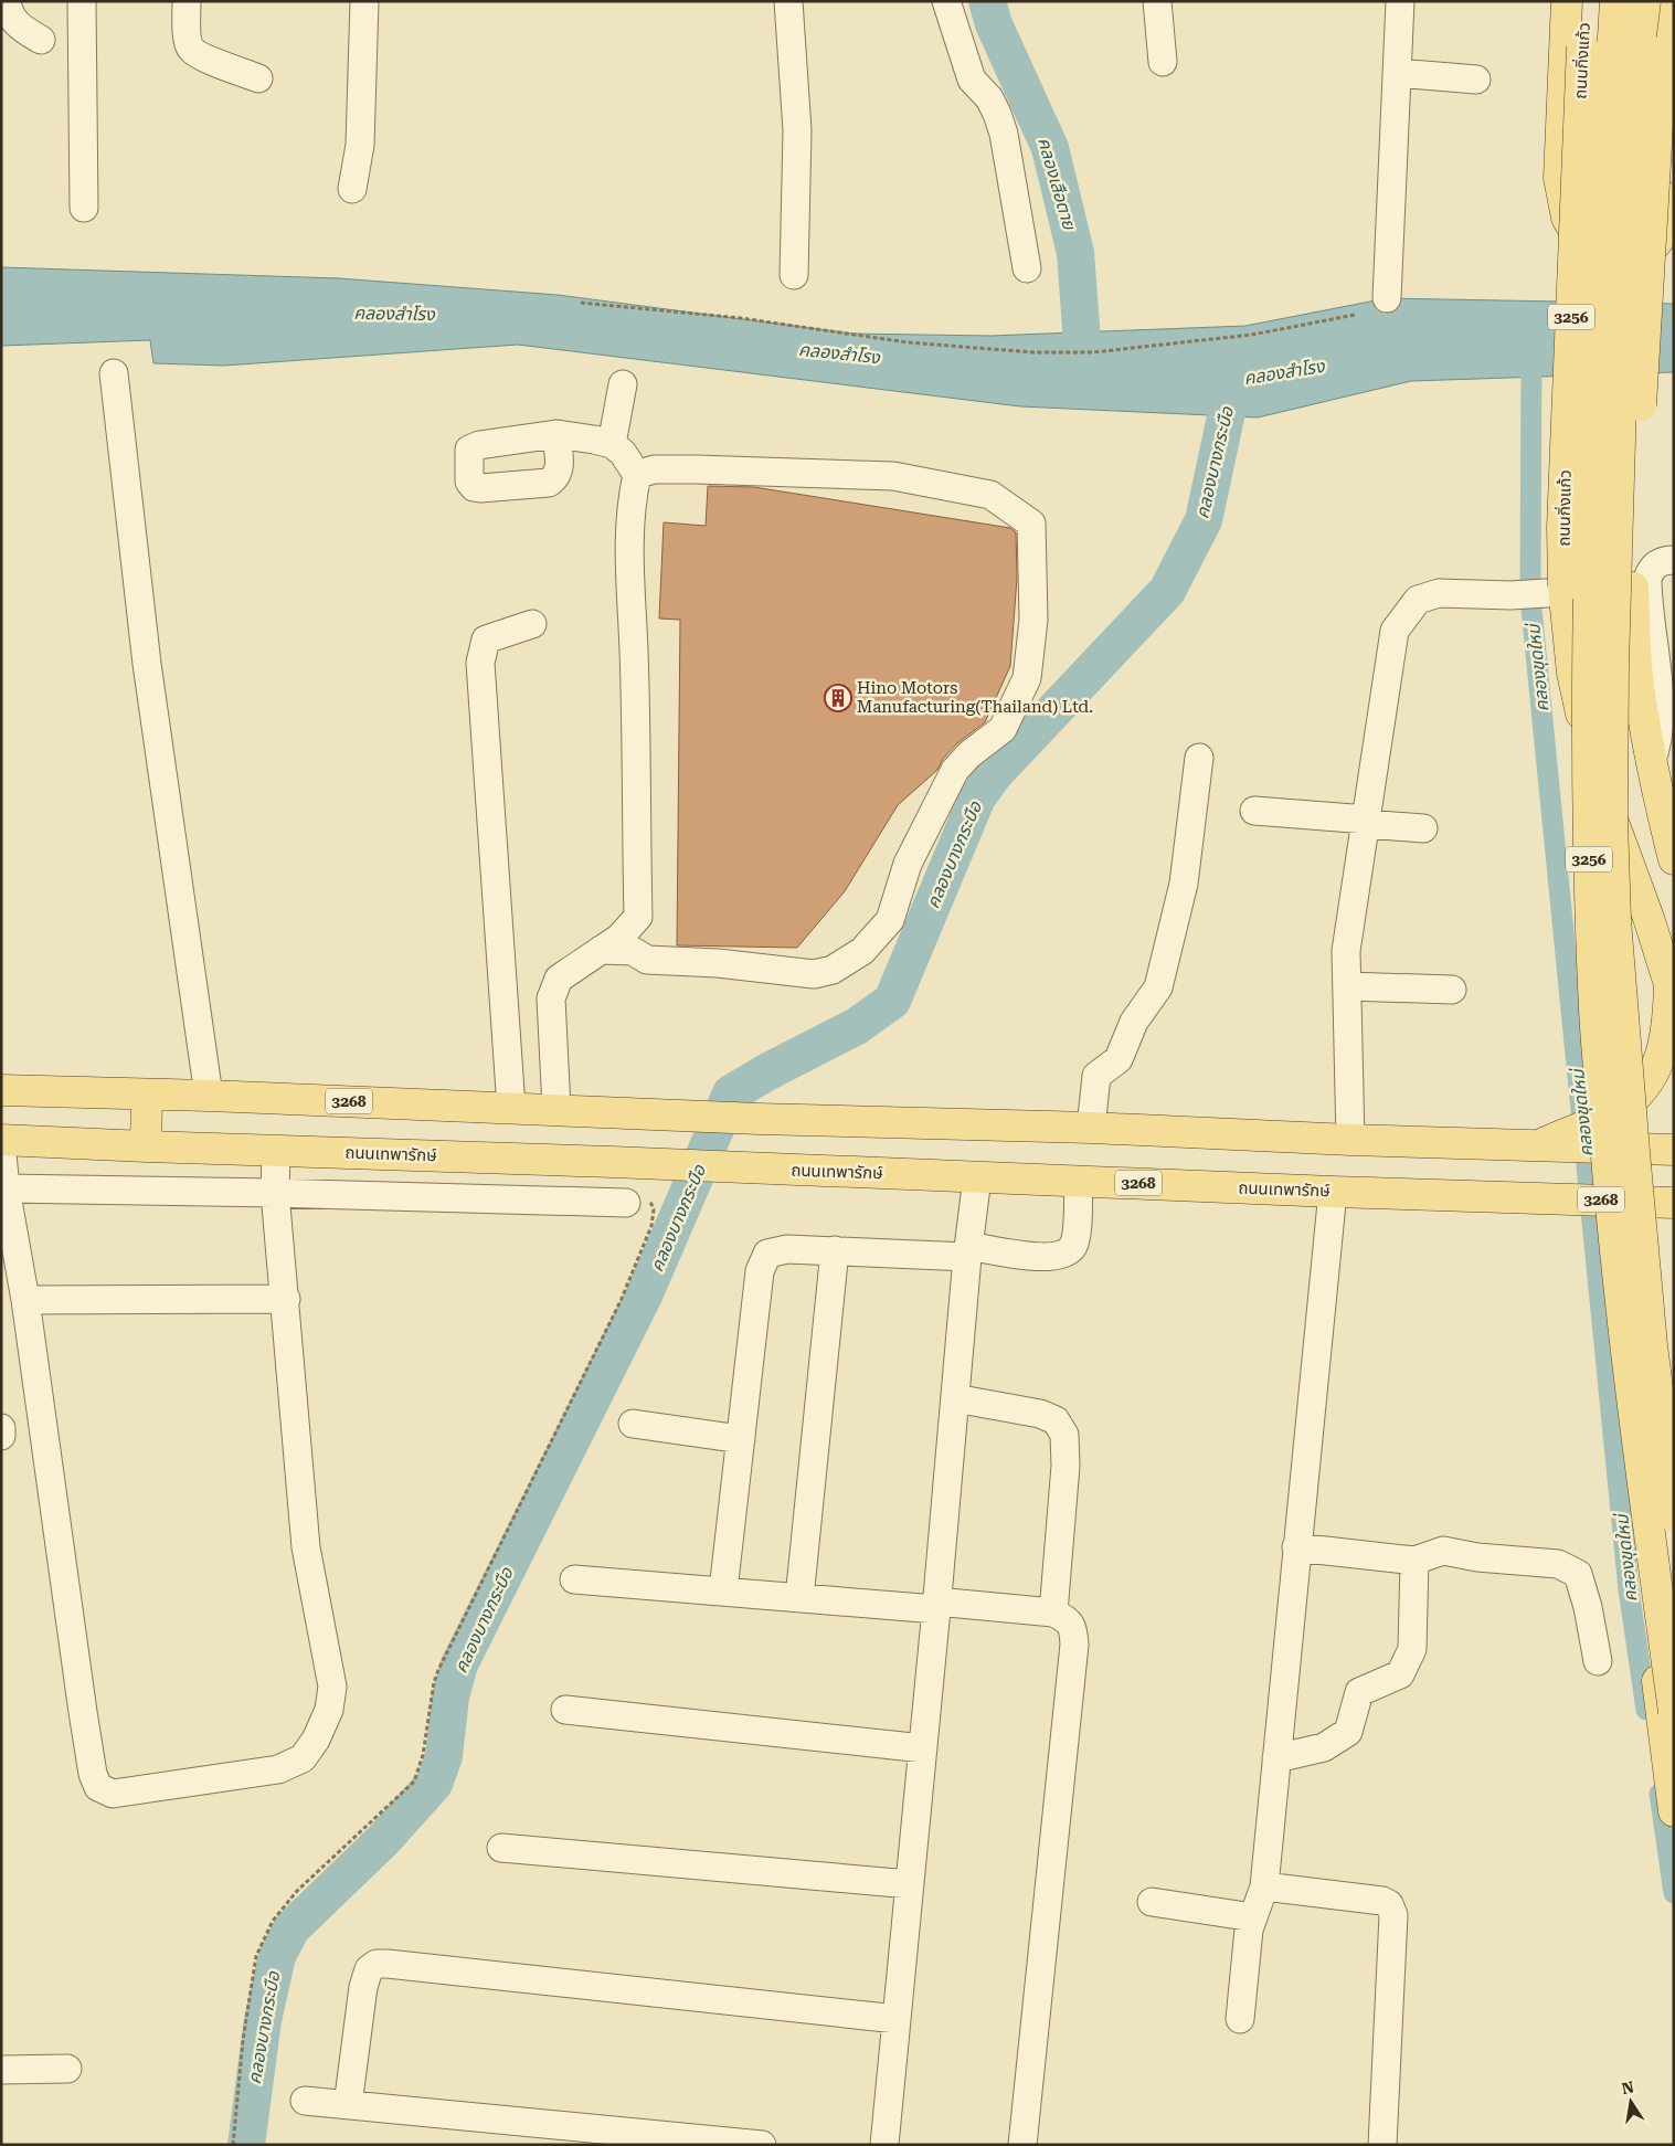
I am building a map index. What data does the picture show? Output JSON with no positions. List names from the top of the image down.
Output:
{
  "streets": {
    "main road": [
      "ถนนกิ่งแก้ว",
      "3256",
      "3268",
      "ถนนเทพารักษ์"
    ]
  },
  "water": [
    "คลองเสือตาย",
    "คลองสำโรง",
    "คลองบางกระบือ",
    "คลองขุดใหม่"
  ],
  "places": {
    "building": ["Hino Motors Manufacturing(Thailand) Ltd."]
  },
  "north": "top"
}
